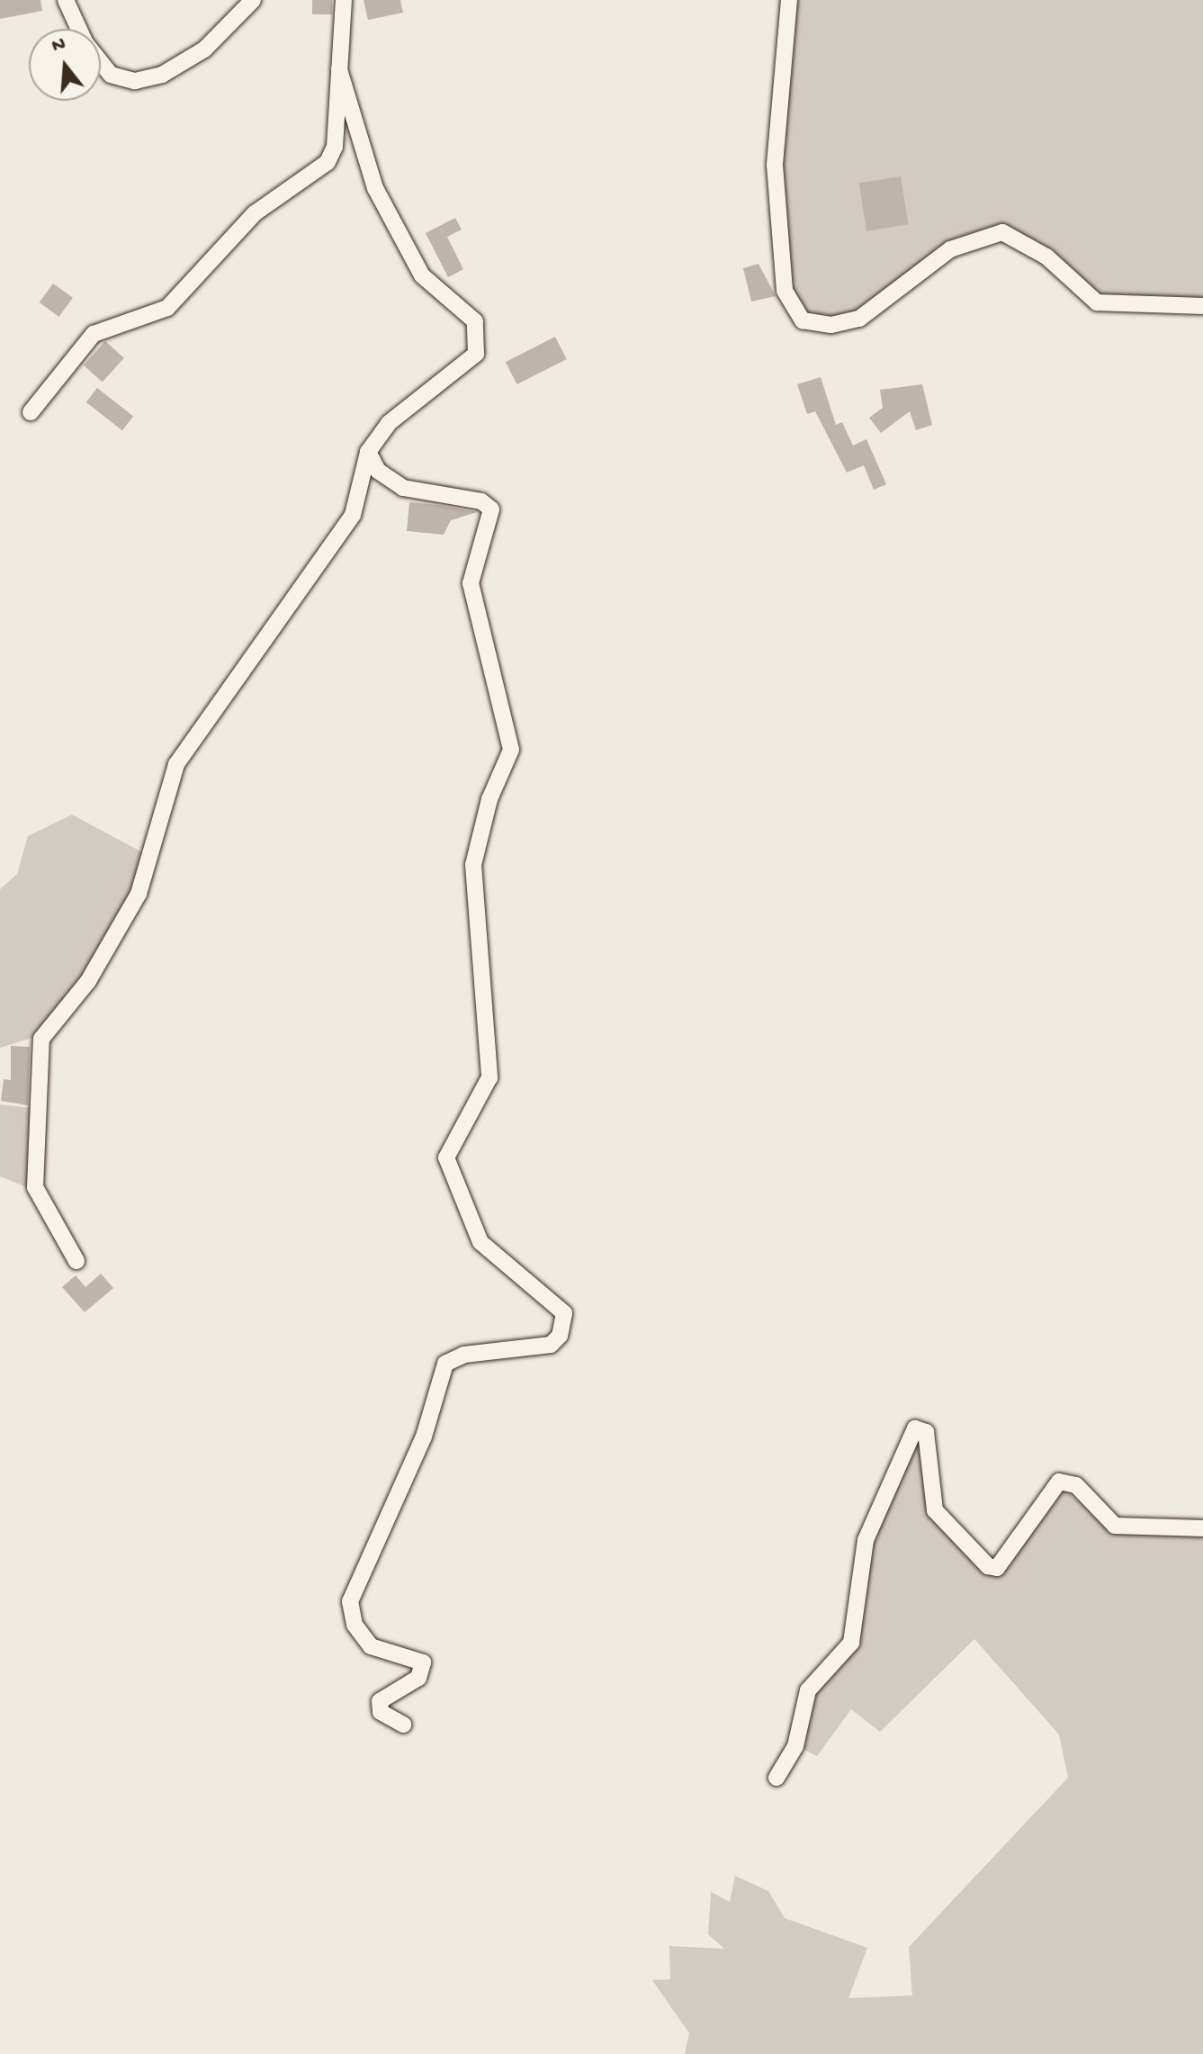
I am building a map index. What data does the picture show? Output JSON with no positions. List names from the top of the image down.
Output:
{
  "north": "top"
}
